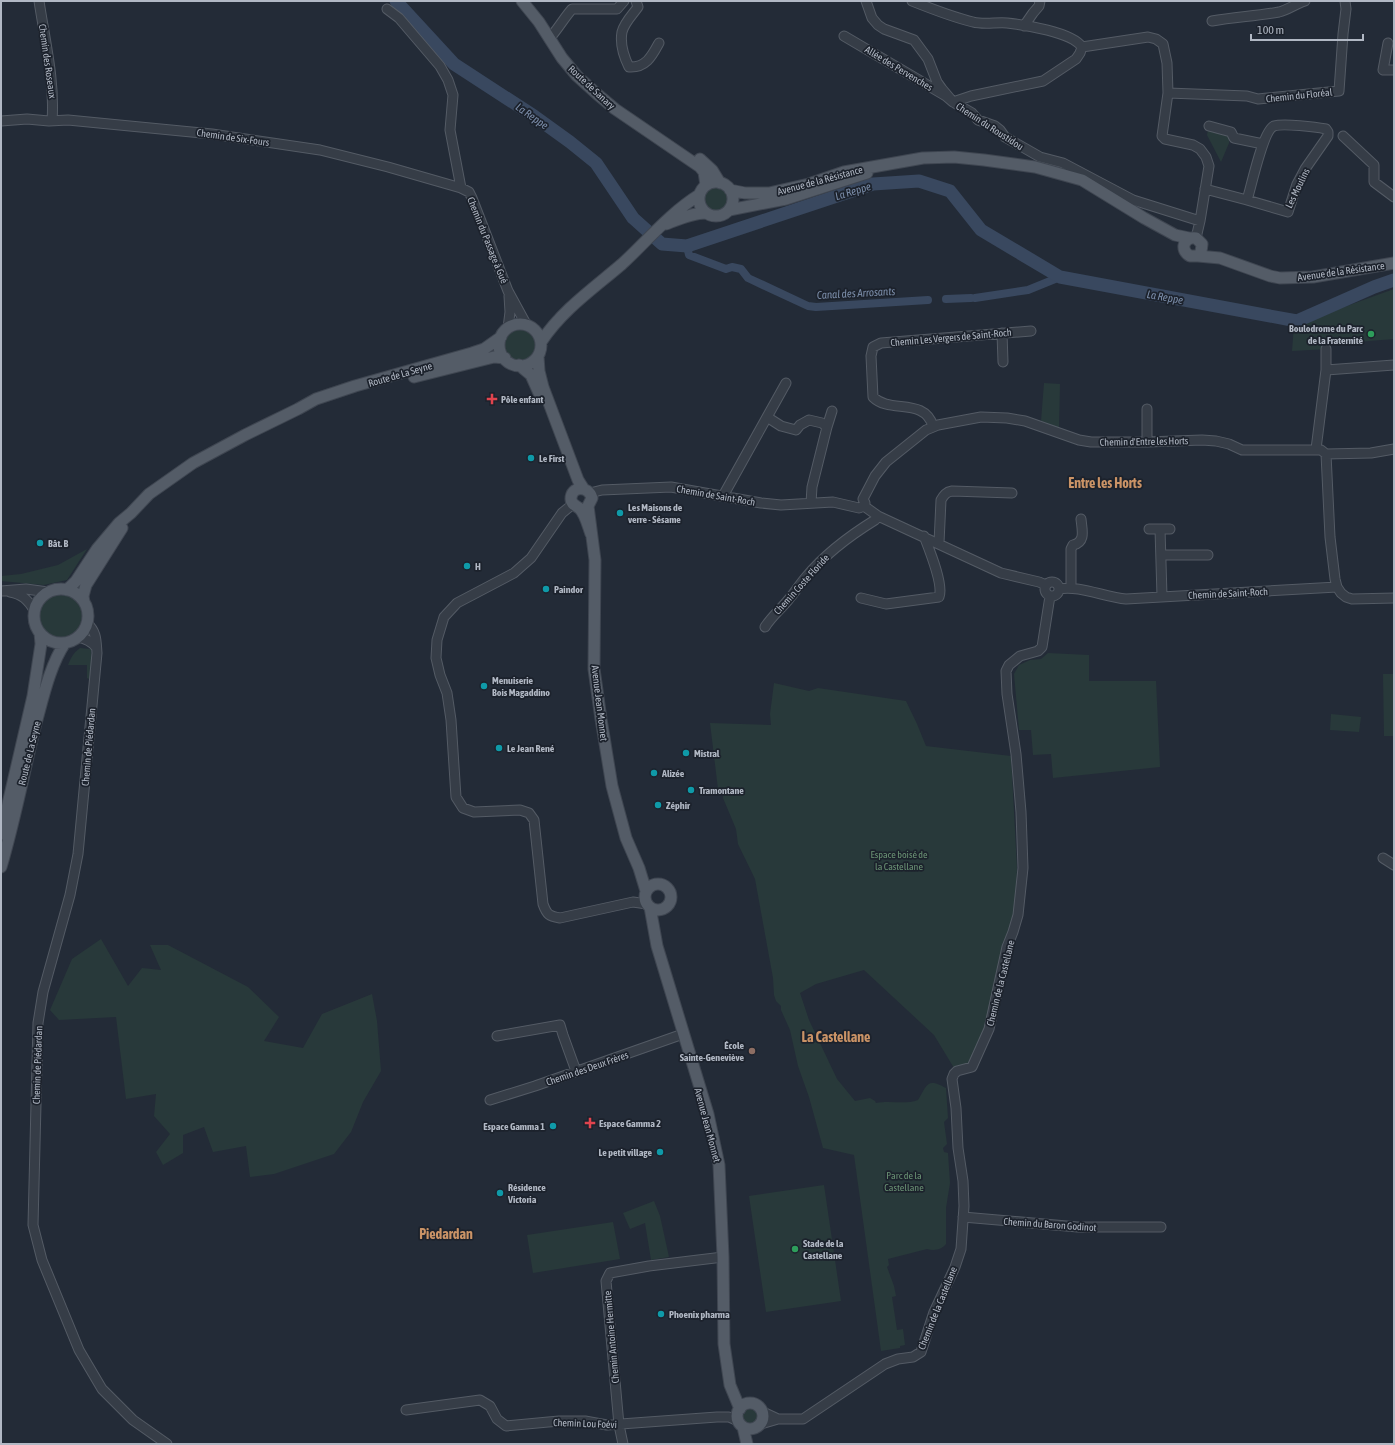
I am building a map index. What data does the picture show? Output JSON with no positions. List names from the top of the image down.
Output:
{
  "streets": {
    "main road": [
      "Route de Sanary",
      "Avenue de la Résistance",
      "Route de La Seyne",
      "Avenue Jean Monnet"
    ],
    "street": [
      "Chemin des Roseaux",
      "Allée des Pervenches",
      "Chemin du Floréal",
      "Chemin du Roustidou",
      "Chemin de Six-Fours",
      "Les Moulins",
      "Chemin du Passage à Gué",
      "Chemin Les Vergers de Saint-Roch",
      "Chemin d'Entre les Horts",
      "Chemin de Saint-Roch",
      "Chemin Coste Floride",
      "Chemin de Piédardan",
      "Chemin de la Castellane",
      "Chemin des Deux Frères",
      "Chemin du Baron Godinot",
      "Chemin Antoine Hermitte",
      "Chemin Lou Foévi"
    ]
  },
  "crossings": [
    ["Chemin des Roseaux", "Chemin de Six-Fours"],
    ["Allée des Pervenches", "Chemin du Roustidou"],
    ["Route de Sanary", "Avenue de la Résistance"],
    ["Chemin de Six-Fours", "Chemin du Passage à Gué"],
    ["Chemin du Passage à Gué", "Route de La Seyne"],
    ["Chemin du Passage à Gué", "Avenue Jean Monnet"],
    ["Chemin Les Vergers de Saint-Roch", "Chemin d'Entre les Horts"],
    ["Route de La Seyne", "Avenue Jean Monnet"],
    ["Route de La Seyne", "Chemin de Piédardan"],
    ["Chemin d'Entre les Horts", "Chemin de Saint-Roch"],
    ["Chemin de Saint-Roch", "Chemin Coste Floride"],
    ["Chemin de Saint-Roch", "Avenue Jean Monnet"],
    ["Chemin de Saint-Roch", "Chemin de la Castellane"],
    ["Avenue Jean Monnet", "Chemin de la Castellane"],
    ["Avenue Jean Monnet", "Chemin des Deux Frères"],
    ["Avenue Jean Monnet", "Chemin Antoine Hermitte"],
    ["Avenue Jean Monnet", "Chemin Lou Foévi"],
    ["Chemin de la Castellane", "Chemin du Baron Godinot"],
    ["Chemin Antoine Hermitte", "Chemin Lou Foévi"]
  ],
  "districts": ["Entre les Horts", "La Castellane", "Piedardan"],
  "water": ["La Reppe", "Canal des Arrosants"],
  "parks": ["Espace boisé de la Castellane", "Parc de la Castellane"],
  "places": {
    "other": [
      "Boulodrome du Parc de la Fraternité",
      "Le First",
      "Les Maisons de verre - Sésame",
      "Bât. B",
      "H",
      "Paindor",
      "Menuiserie Bois Magaddino",
      "Le Jean René",
      "Mistral",
      "Alizée",
      "Tramontane",
      "Zéphir",
      "École Sainte-Geneviève",
      "Espace Gamma 1",
      "Le petit village",
      "Résidence Victoria",
      "Stade de la Castellane",
      "Phoenix pharma"
    ],
    "health": ["Pôle enfant", "Espace Gamma 2"]
  },
  "scale_bar": "100 m"
}
